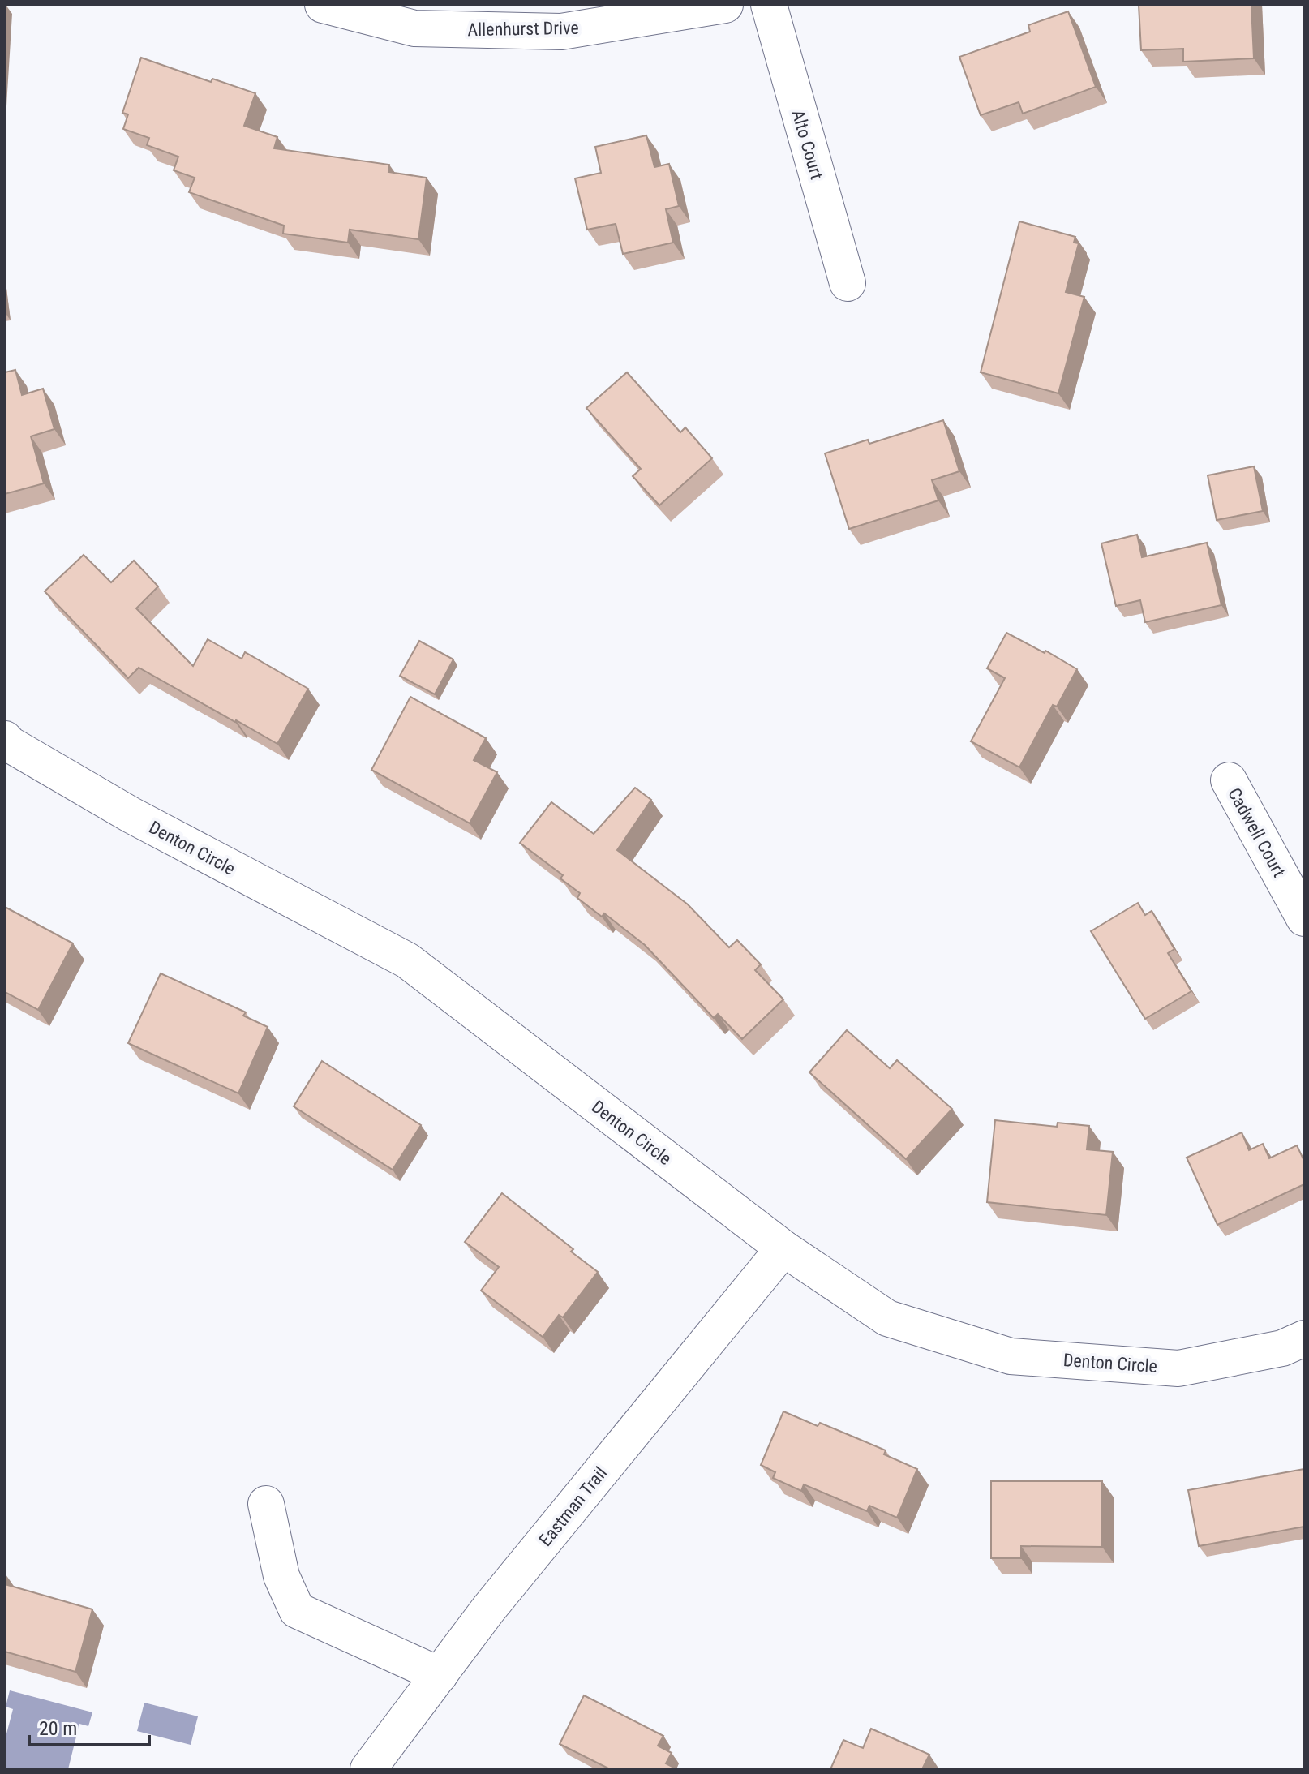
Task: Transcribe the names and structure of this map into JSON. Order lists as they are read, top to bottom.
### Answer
{
  "streets": {
    "street": [
      "Allenhurst Drive",
      "Alto Court",
      "Cadwell Court",
      "Denton Circle",
      "Eastman Trail"
    ]
  },
  "crossings": [
    ["Denton Circle", "Eastman Trail"]
  ],
  "scale_bar": "20 m"
}
